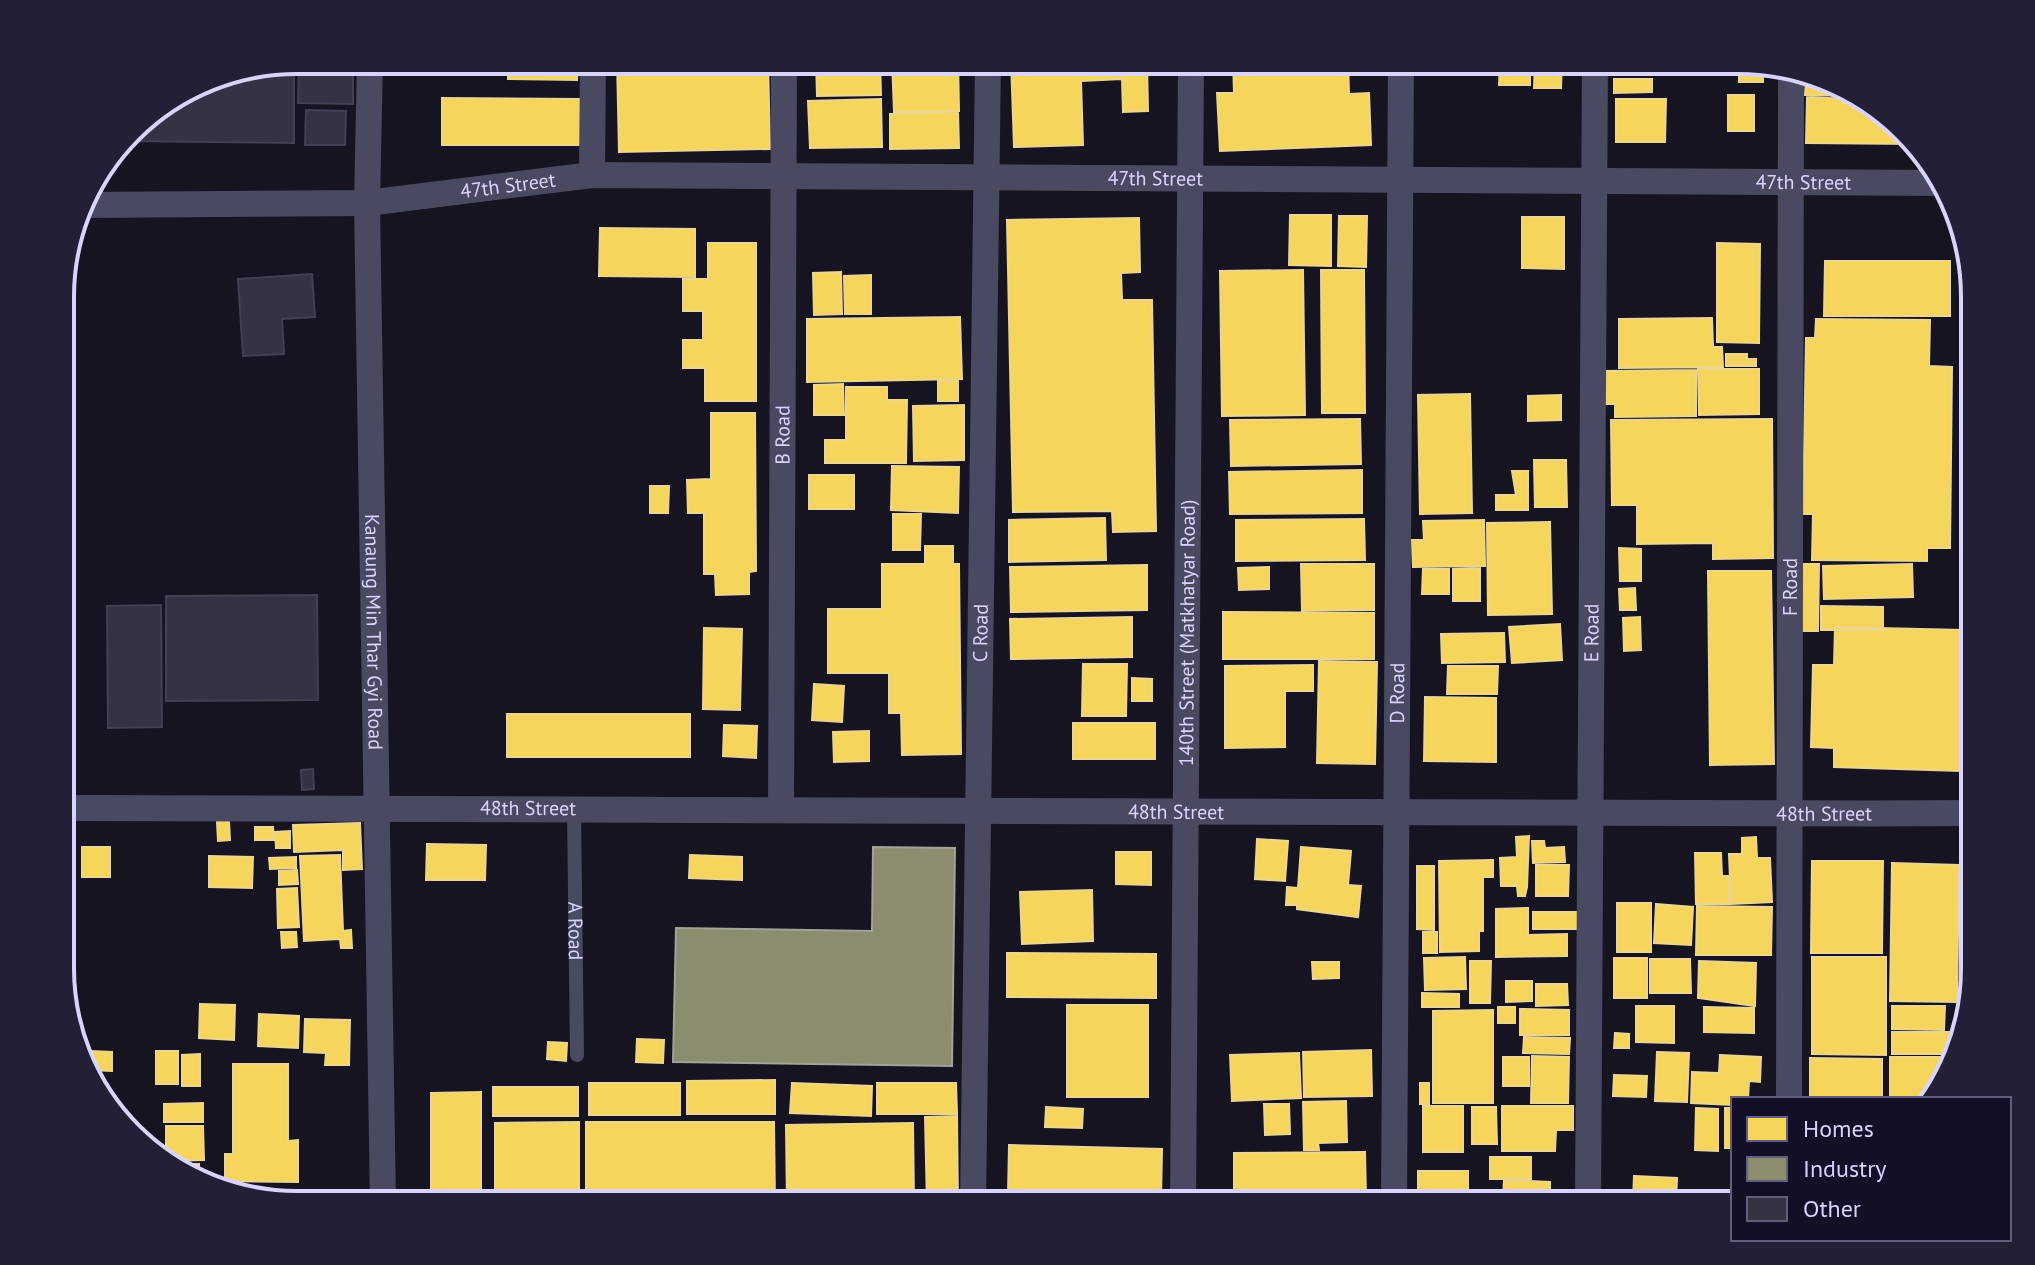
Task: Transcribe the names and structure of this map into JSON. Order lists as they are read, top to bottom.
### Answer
{
  "streets": {
    "street": [
      "47th Street",
      "B Road",
      "F Road",
      "Kanaung Min Thar Gyi Road",
      "C Road",
      "140th Street (Matkhatyar Road)",
      "E Road",
      "D Road",
      "48th Street"
    ],
    "lane": ["A Road"]
  },
  "crossings": [
    ["47th Street", "B Road"],
    ["47th Street", "F Road"],
    ["47th Street", "Kanaung Min Thar Gyi Road"],
    ["47th Street", "C Road"],
    ["47th Street", "140th Street (Matkhatyar Road)"],
    ["47th Street", "E Road"],
    ["47th Street", "D Road"],
    ["B Road", "48th Street"],
    ["F Road", "48th Street"],
    ["Kanaung Min Thar Gyi Road", "48th Street"],
    ["C Road", "48th Street"],
    ["140th Street (Matkhatyar Road)", "48th Street"],
    ["E Road", "48th Street"],
    ["D Road", "48th Street"],
    ["48th Street", "A Road"]
  ],
  "legend": ["Homes", "Industry", "Other"]
}
